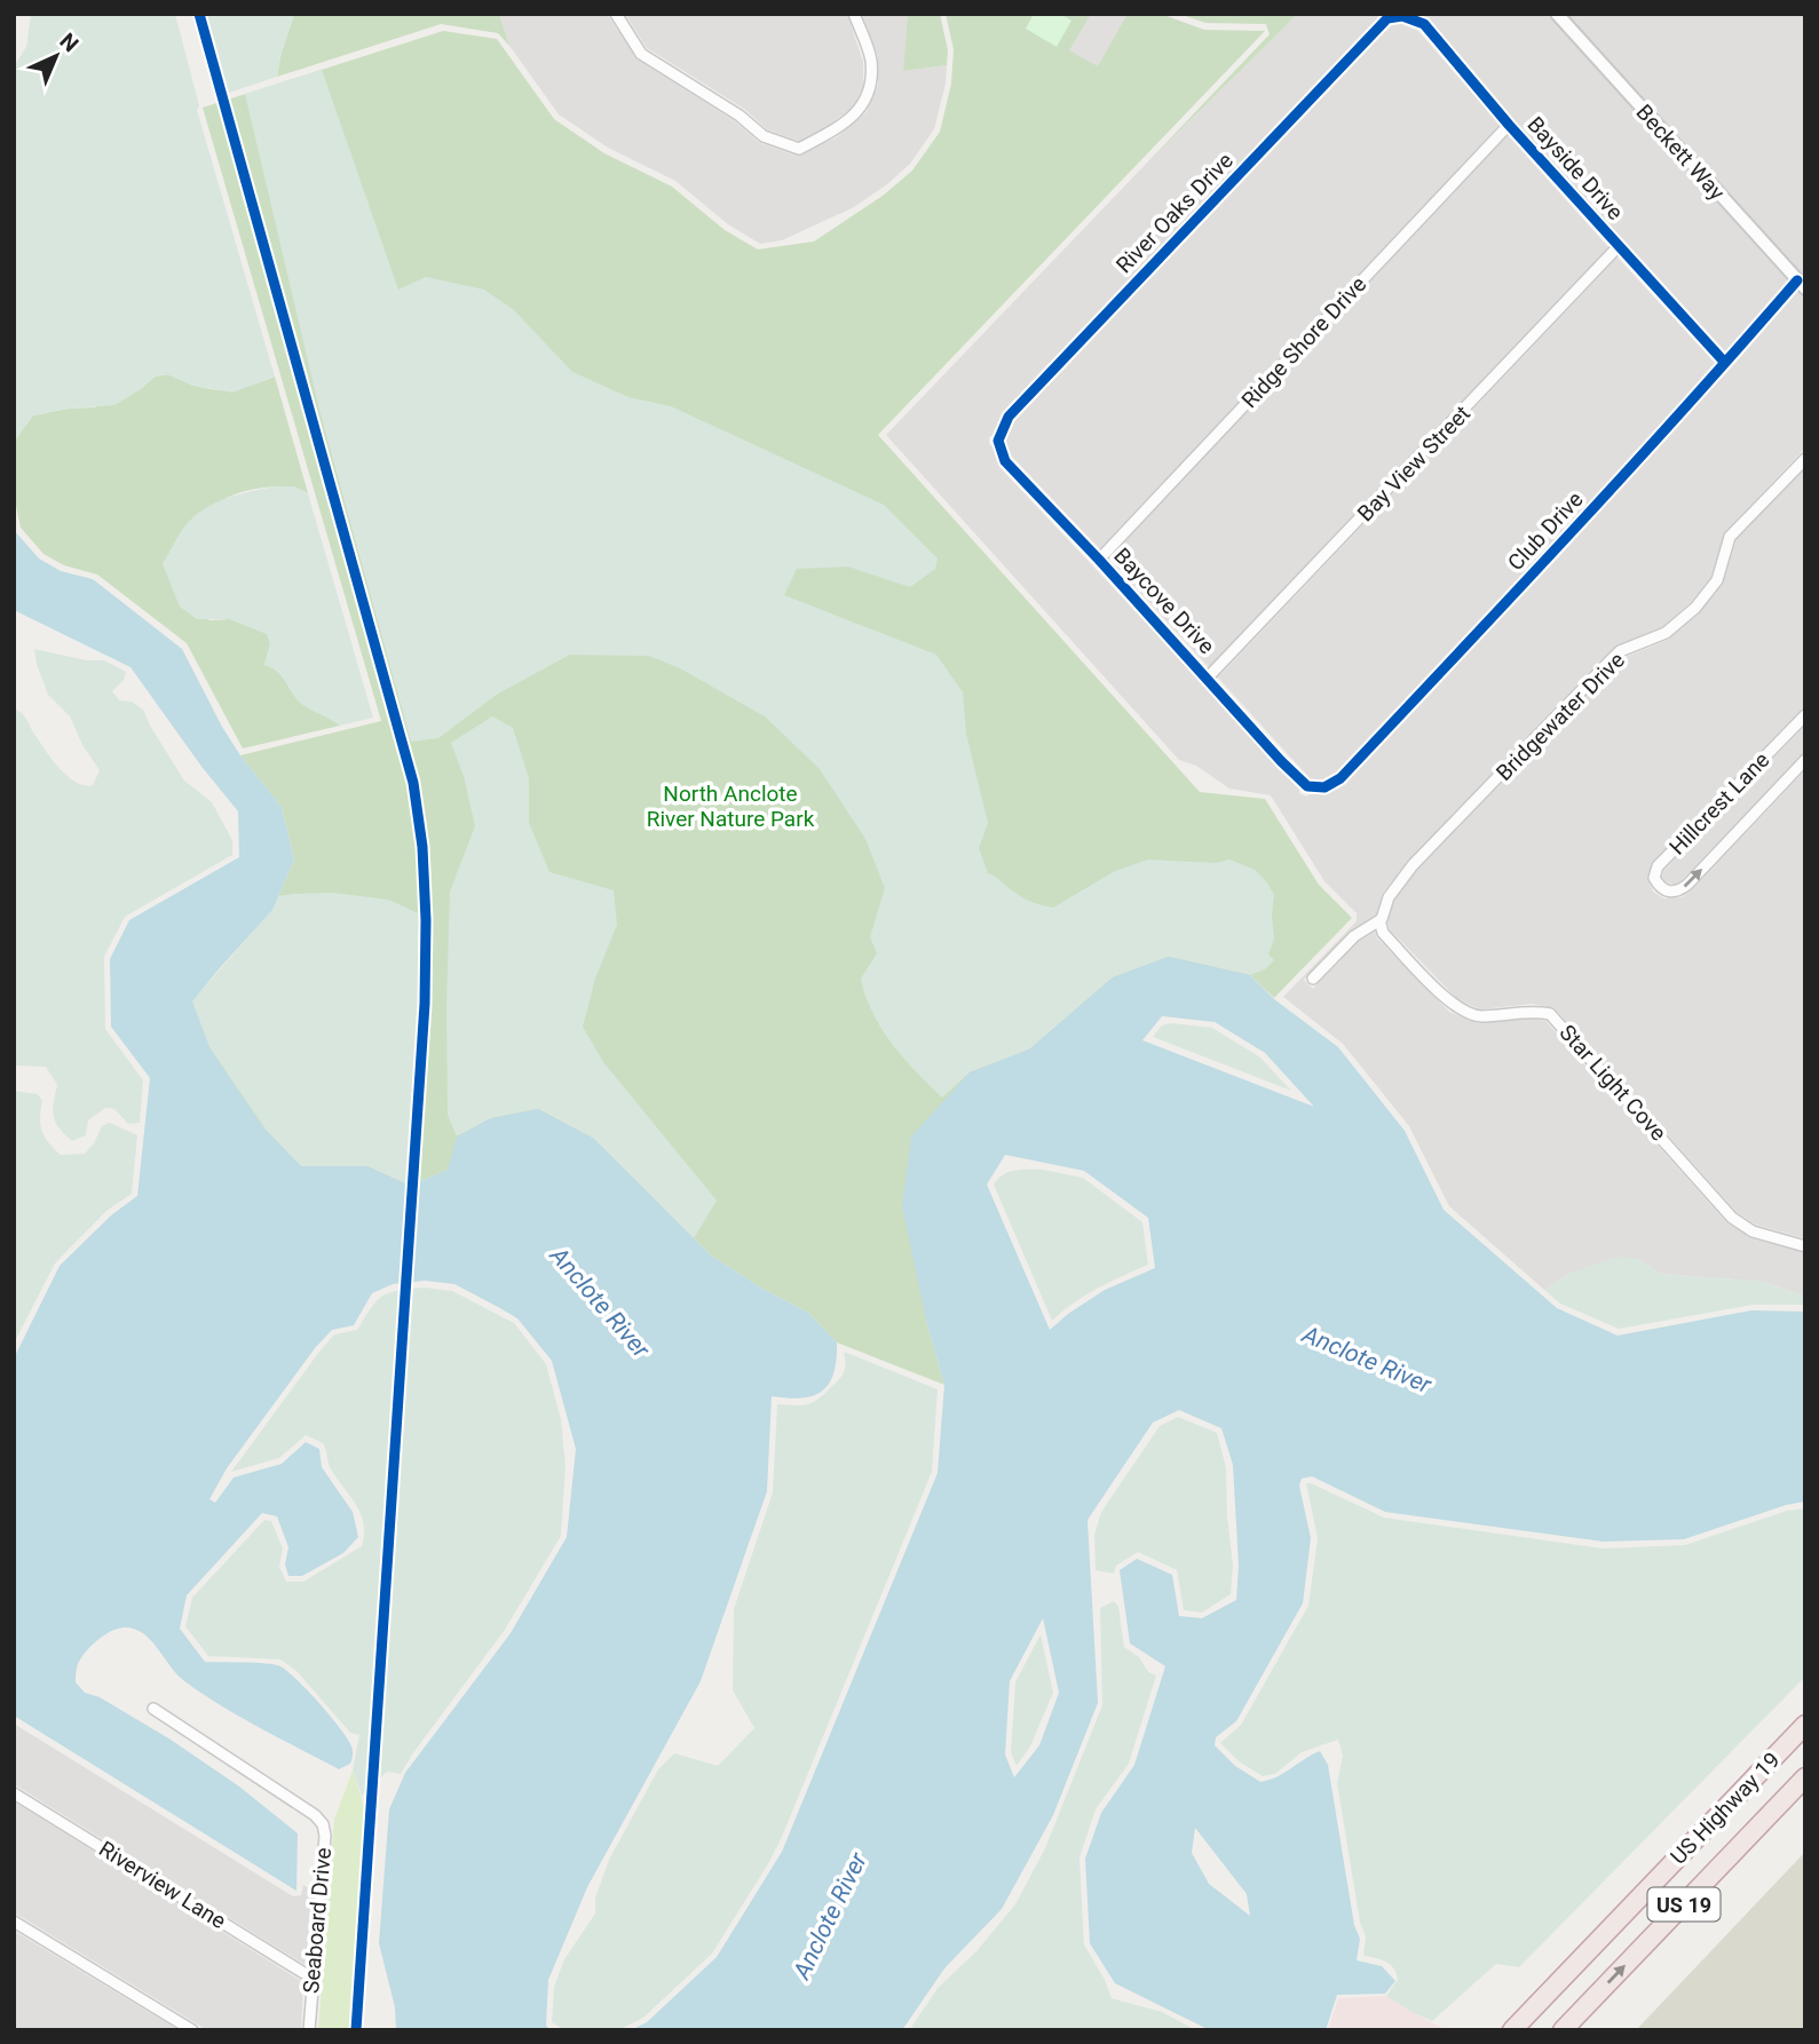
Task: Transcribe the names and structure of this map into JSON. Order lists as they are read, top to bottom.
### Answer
{
  "streets": {
    "highway": ["US Highway 19", "US 19"],
    "street": [
      "Beckett Way",
      "Bayside Drive",
      "River Oaks Drive",
      "Ridge Shore Drive",
      "Bay View Street",
      "Club Drive",
      "Baycove Drive",
      "Bridgewater Drive",
      "Hillcrest Lane",
      "Star Light Cove",
      "Riverview Lane",
      "Seaboard Drive"
    ]
  },
  "crossings": [
    ["Beckett Way", "Club Drive"],
    ["Bayside Drive", "River Oaks Drive"],
    ["Bayside Drive", "Ridge Shore Drive"],
    ["Bayside Drive", "Bay View Street"],
    ["Bayside Drive", "Club Drive"],
    ["River Oaks Drive", "Baycove Drive"],
    ["Ridge Shore Drive", "Baycove Drive"],
    ["Bay View Street", "Baycove Drive"],
    ["Club Drive", "Baycove Drive"],
    ["Bridgewater Drive", "Star Light Cove"],
    ["Riverview Lane", "Seaboard Drive"]
  ],
  "water": ["Anclote River"],
  "parks": ["North Anclote River Nature Park"],
  "north": "top right"
}
